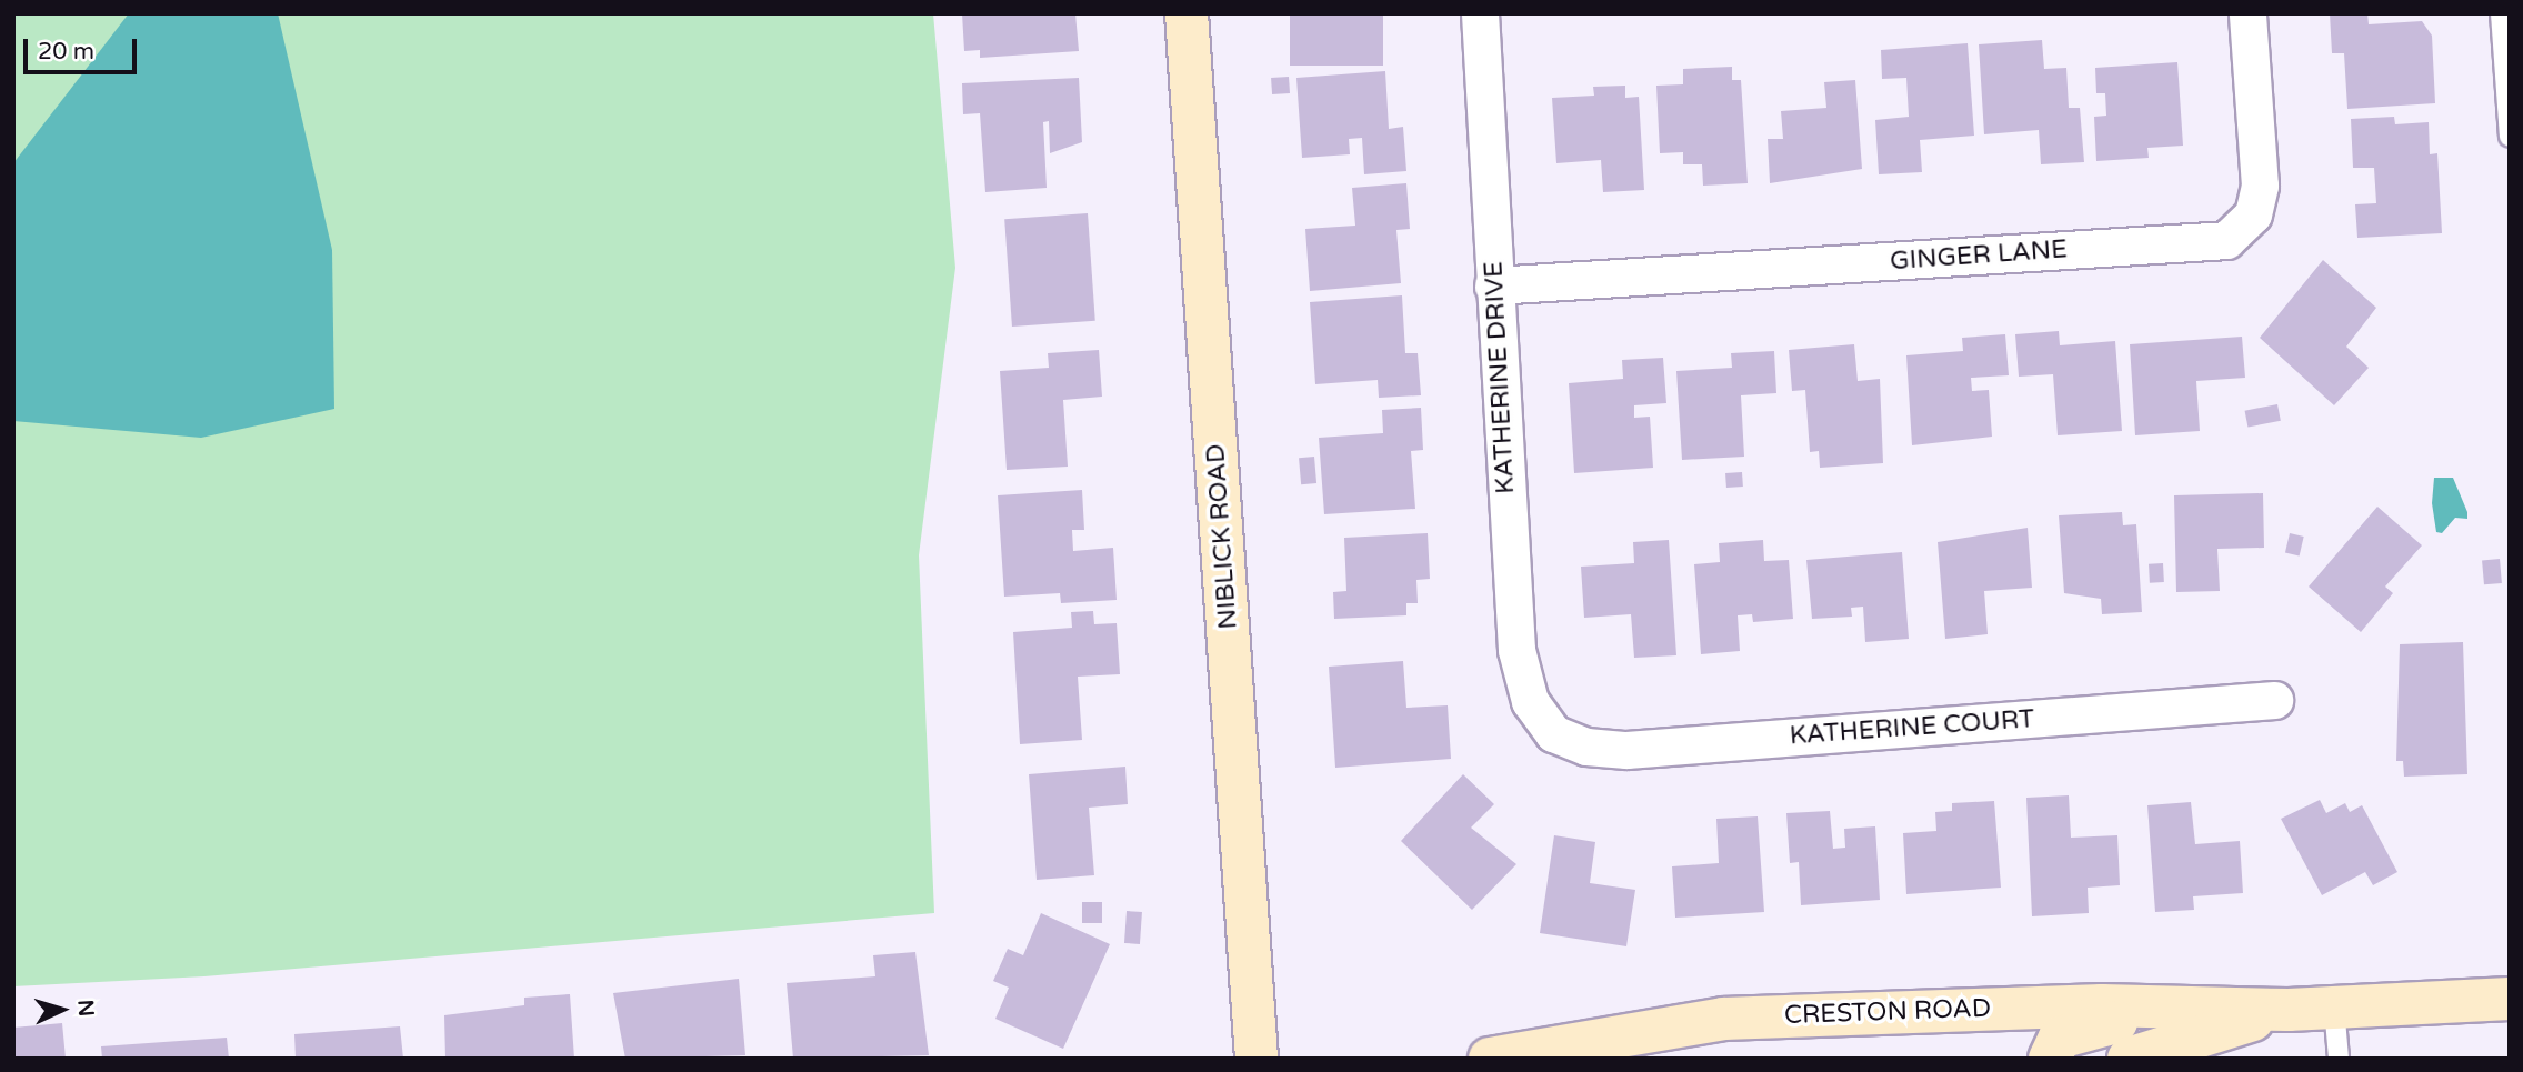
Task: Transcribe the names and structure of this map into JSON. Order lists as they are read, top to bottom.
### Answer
{
  "streets": {
    "main road": ["NIBLICK ROAD", "CRESTON ROAD"],
    "street": ["GINGER LANE", "KATHERINE DRIVE", "KATHERINE COURT"]
  },
  "crossings": [
    ["GINGER LANE", "KATHERINE DRIVE"],
    ["KATHERINE DRIVE", "KATHERINE COURT"]
  ],
  "scale_bar": "20 m",
  "north": "right"
}
